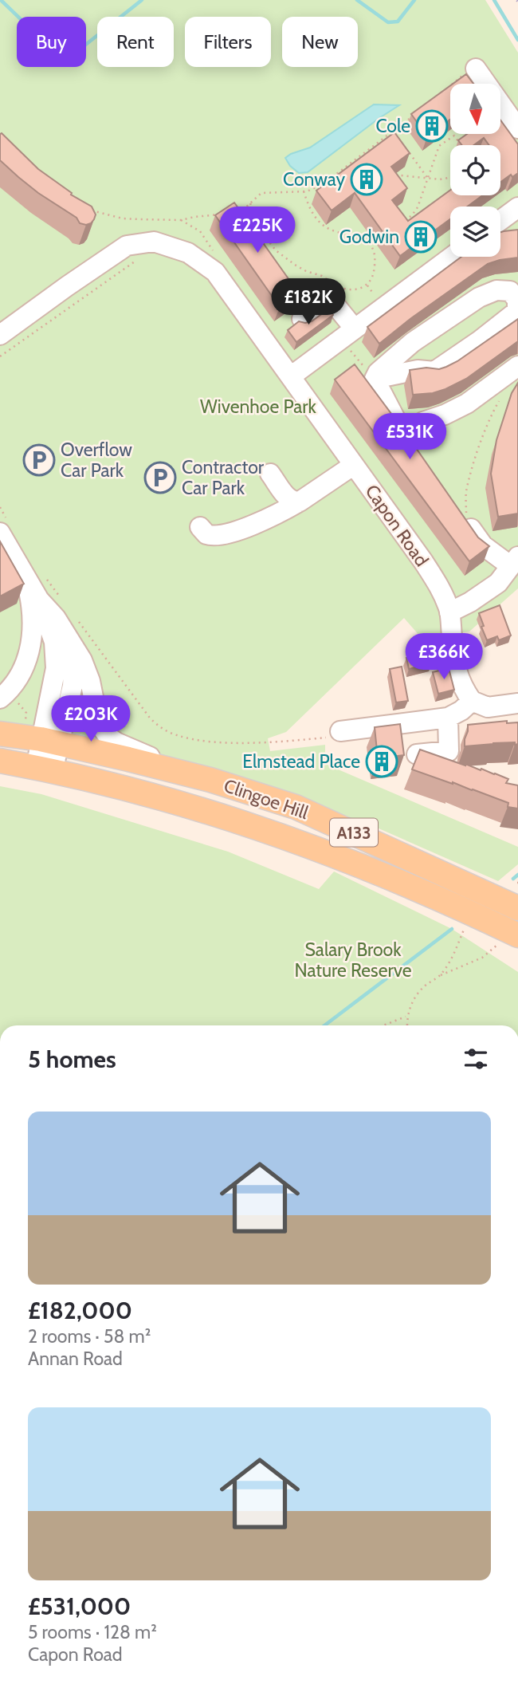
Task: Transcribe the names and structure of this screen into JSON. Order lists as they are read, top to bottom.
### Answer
{
  "streets": {
    "main road": ["Clingoe Hill", "A133"],
    "street": ["Capon Road"]
  },
  "parks": ["Wivenhoe Park", "Salary Brook Nature Reserve"],
  "places": {
    "building": [
      "Cole",
      "Conway",
      "Godwin",
      "Elmstead Place"
    ],
    "parking": ["Overflow Car Park", "Contractor Car Park"]
  },
  "north": "bottom",
  "page": {
    "chip": [
      "Buy",
      "Rent",
      "Filters",
      "New"
    ],
    "price": [
      "£225K",
      "£182K",
      "£531K",
      "£366K",
      "£203K"
    ],
    "heading": "5 homes",
    "list": [
      {
        "name": "£182,000",
        "note": "2 rooms · 58 m² · Annan Road"
      },
      {
        "name": "£531,000",
        "note": "5 rooms · 128 m² · Capon Road"
      }
    ]
  }
}
